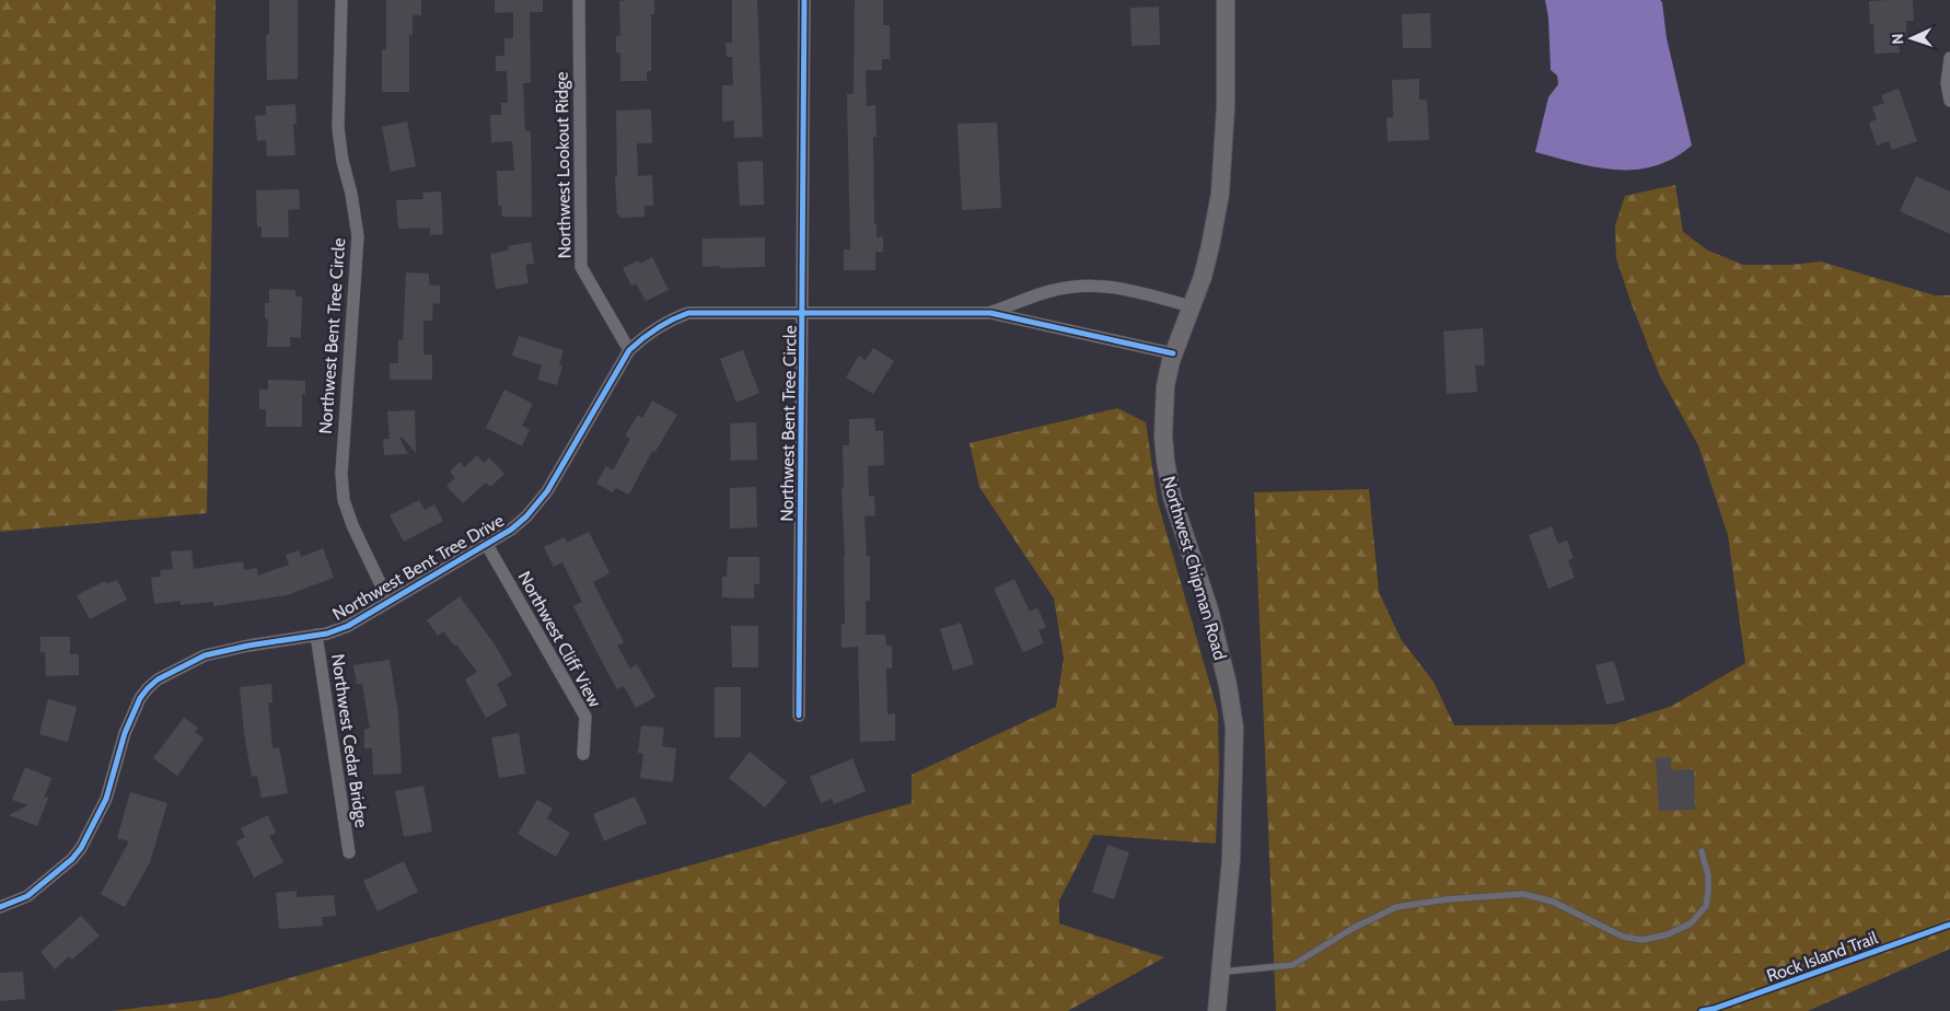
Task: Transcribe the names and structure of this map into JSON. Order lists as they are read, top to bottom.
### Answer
{
  "streets": {
    "main road": ["Northwest Chipman Road"],
    "street": [
      "Northwest Lookout Ridge",
      "Northwest Bent Tree Circle",
      "Northwest Bent Tree Drive",
      "Northwest Cliff View",
      "Northwest Cedar Bridge"
    ],
    "cycle path": ["Rock Island Trail"]
  },
  "crossings": [
    ["Northwest Lookout Ridge", "Northwest Bent Tree Drive"],
    ["Northwest Bent Tree Circle", "Northwest Bent Tree Drive"],
    ["Northwest Bent Tree Drive", "Northwest Chipman Road"],
    ["Northwest Bent Tree Drive", "Northwest Cliff View"],
    ["Northwest Bent Tree Drive", "Northwest Cedar Bridge"]
  ],
  "north": "left"
}
